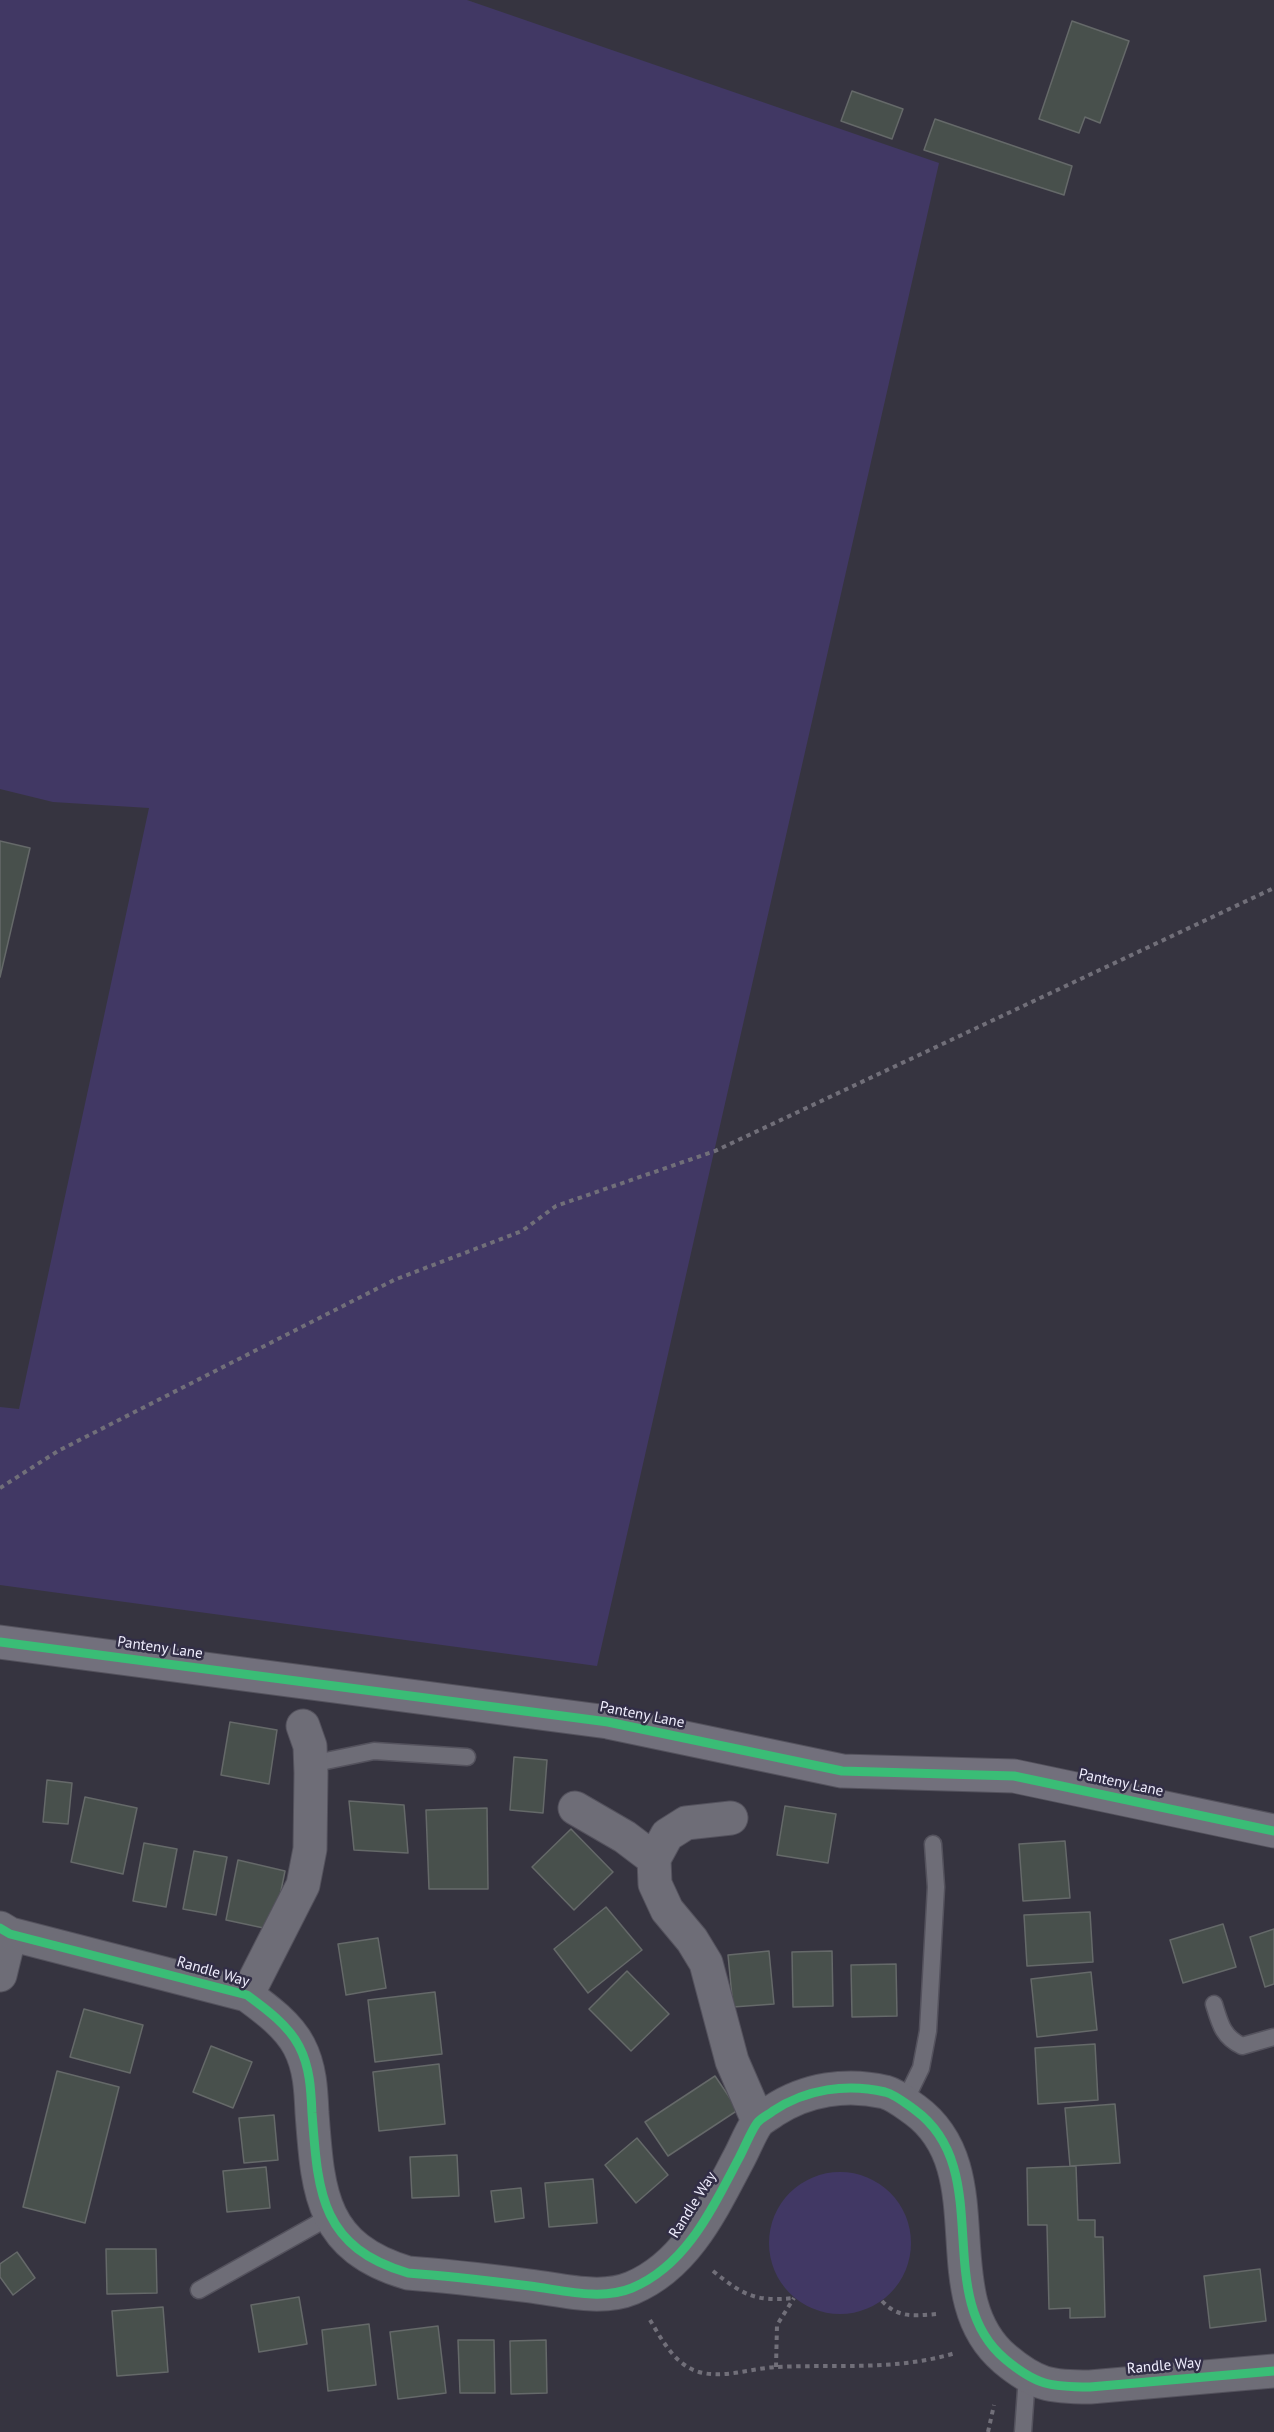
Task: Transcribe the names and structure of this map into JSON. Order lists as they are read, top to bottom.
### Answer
{
  "streets": {
    "street": ["Panteny Lane", "Randle Way"]
  }
}
